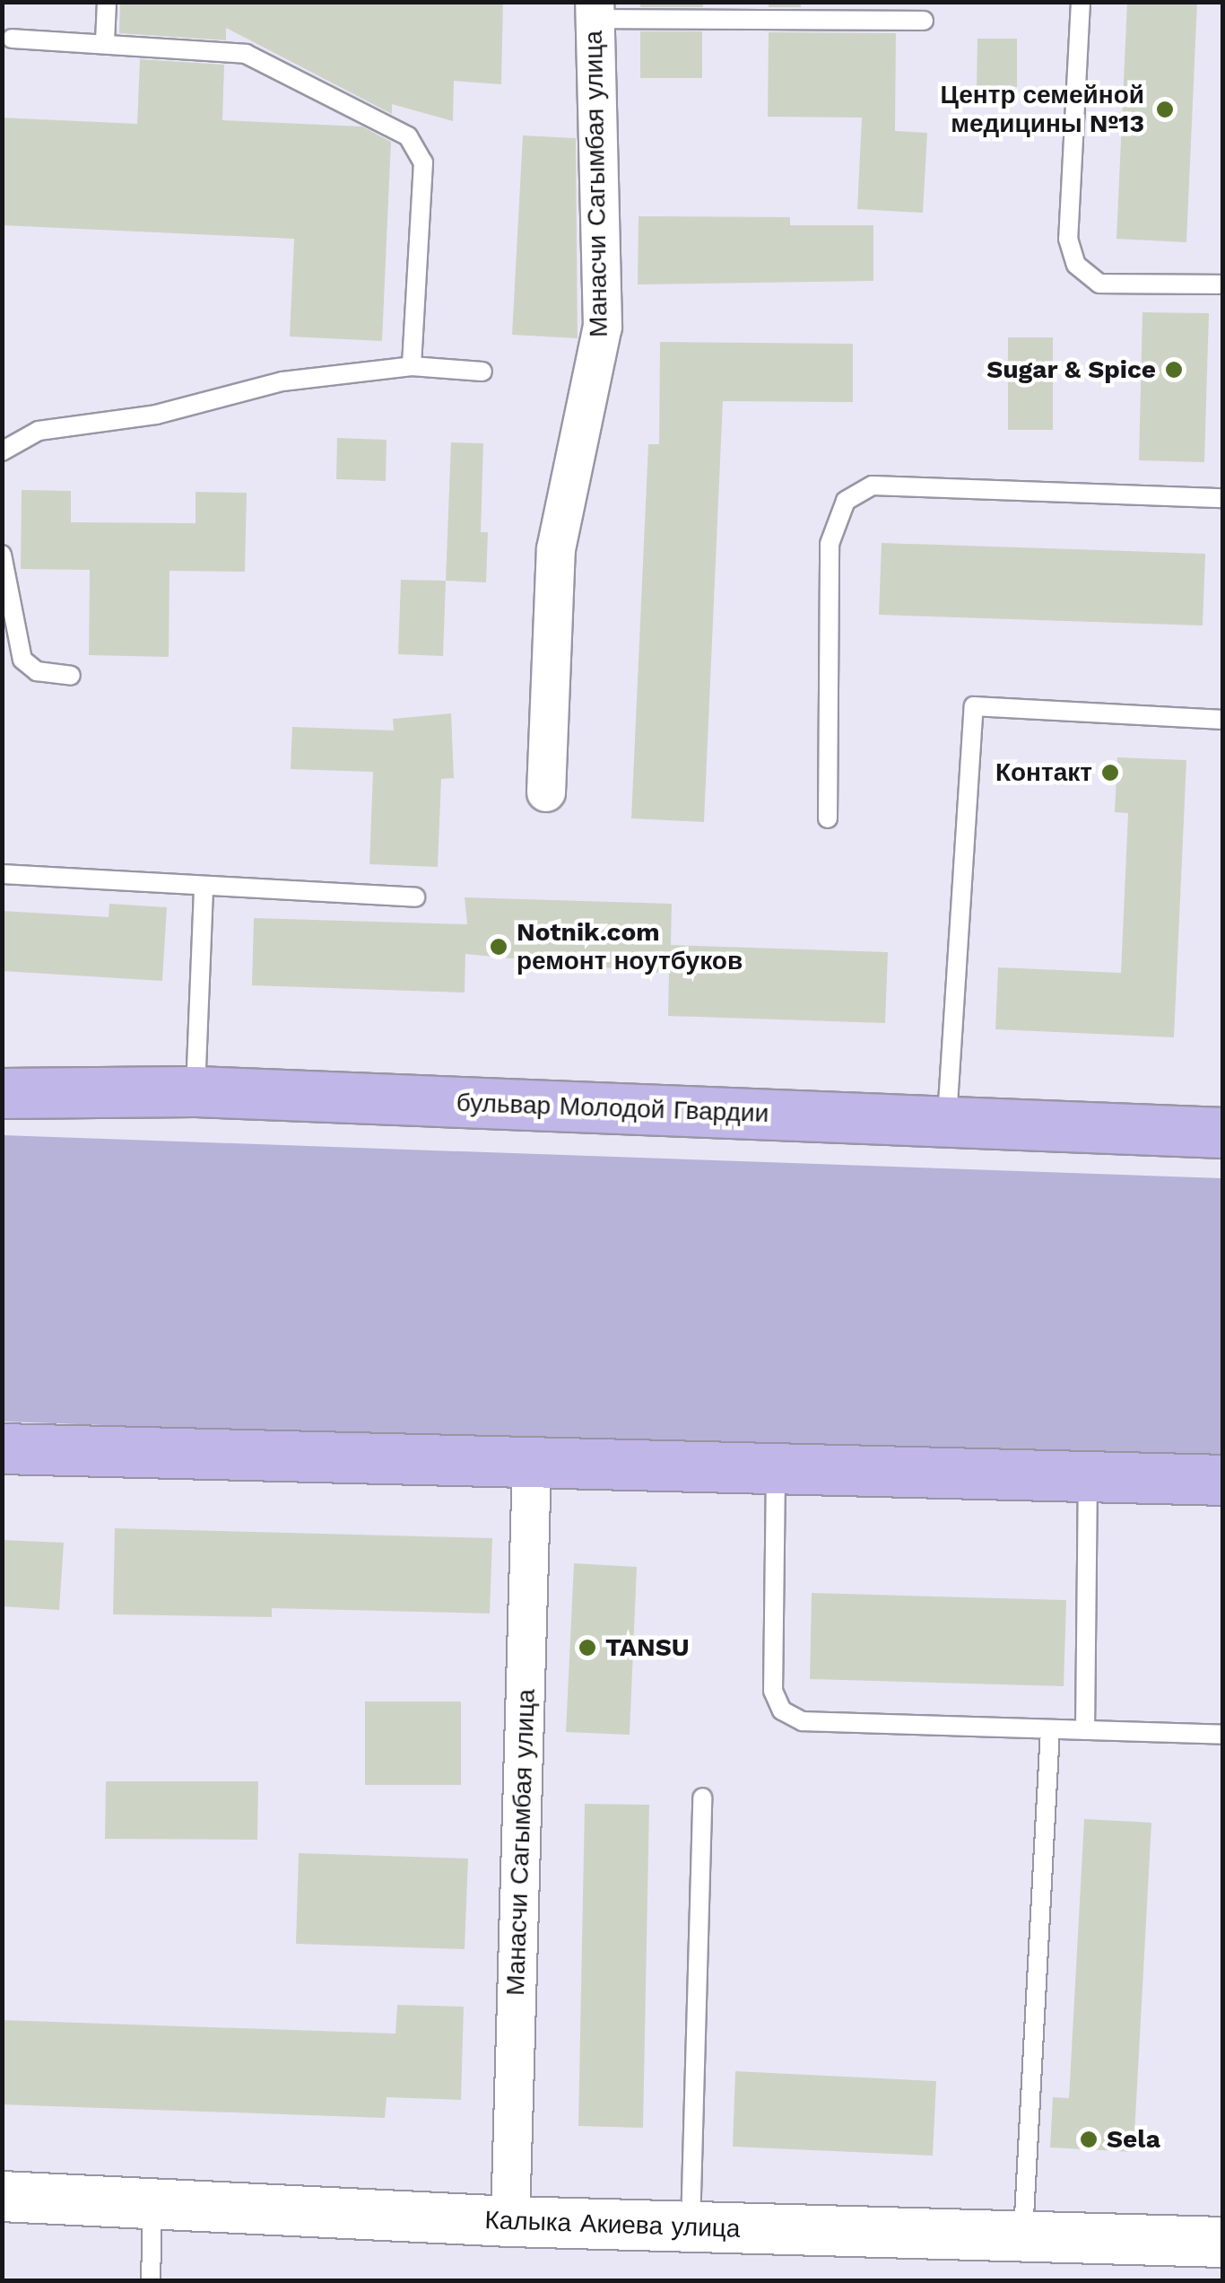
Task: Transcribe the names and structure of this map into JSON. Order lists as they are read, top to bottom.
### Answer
{
  "streets": {
    "main road": ["бульвар Молодой Гвардии"],
    "street": ["Манасчи Сагымбая улица", "Калыка Акиева улица"]
  },
  "crossings": [
    ["Манасчи Сагымбая улица", "Калыка Акиева улица"]
  ],
  "places": [
    "Центр семейной медицины №13",
    "Sugar & Spice",
    "Контакт",
    "Notnik.com ремонт ноутбуков",
    "TANSU",
    "Sela"
  ]
}
